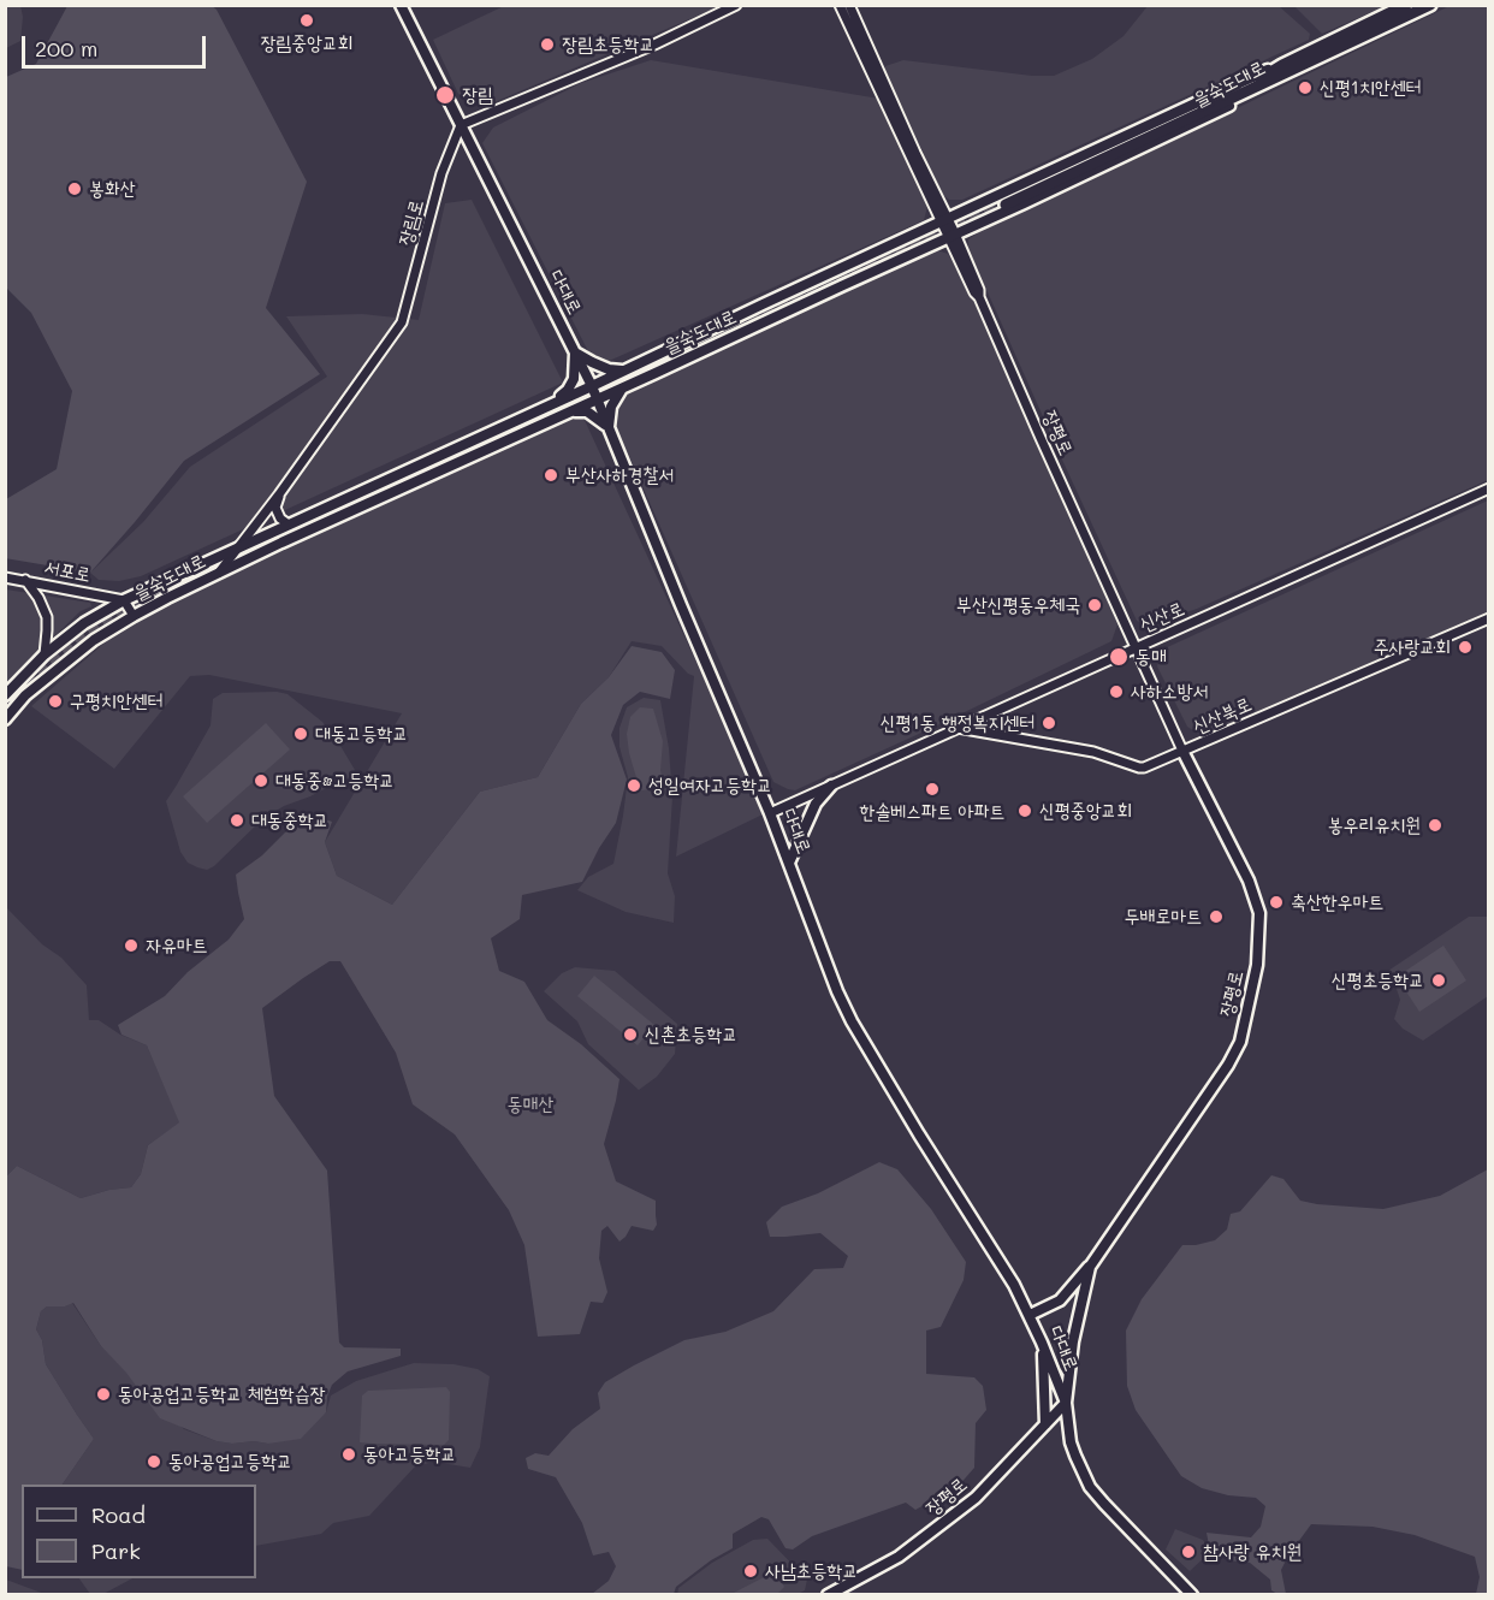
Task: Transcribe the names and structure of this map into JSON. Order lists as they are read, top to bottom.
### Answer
{
  "streets": {
    "highway": ["을숙도대로"],
    "main road": ["다대로", "장평로"],
    "street": [
      "장림로",
      "서포로",
      "신산로",
      "신산북로"
    ]
  },
  "crossings": [
    ["을숙도대로", "장림로"],
    ["을숙도대로", "다대로"],
    ["을숙도대로", "장평로"],
    ["을숙도대로", "서포로"],
    ["장림로", "다대로"],
    ["다대로", "장평로"],
    ["다대로", "신산로"],
    ["장평로", "신산로"],
    ["장평로", "신산북로"],
    ["신산로", "신산북로"]
  ],
  "parks": ["동매산"],
  "places": [
    "장림중앙교회",
    "장림초등학교",
    "신평1치안센터",
    "장림",
    "봉화산",
    "부산사하경찰서",
    "부산신평동우체국",
    "주사랑교회",
    "동매",
    "사하소방서",
    "구평치안센터",
    "신평1동 행정복지센터",
    "대동고등학교",
    "대동중•고등학교",
    "성일여자고등학교",
    "한솔베스파트 아파트",
    "신평중앙교회",
    "대동중학교",
    "봉우리유치원",
    "축산한우마트",
    "두배로마트",
    "자유마트",
    "신평초등학교",
    "신촌초등학교",
    "동아공업고등학교 체험학습장",
    "동아고등학교",
    "동아공업고등학교",
    "참사랑 유치원",
    "사남초등학교"
  ],
  "legend": ["Road", "Park"],
  "scale_bar": "200 m"
}
